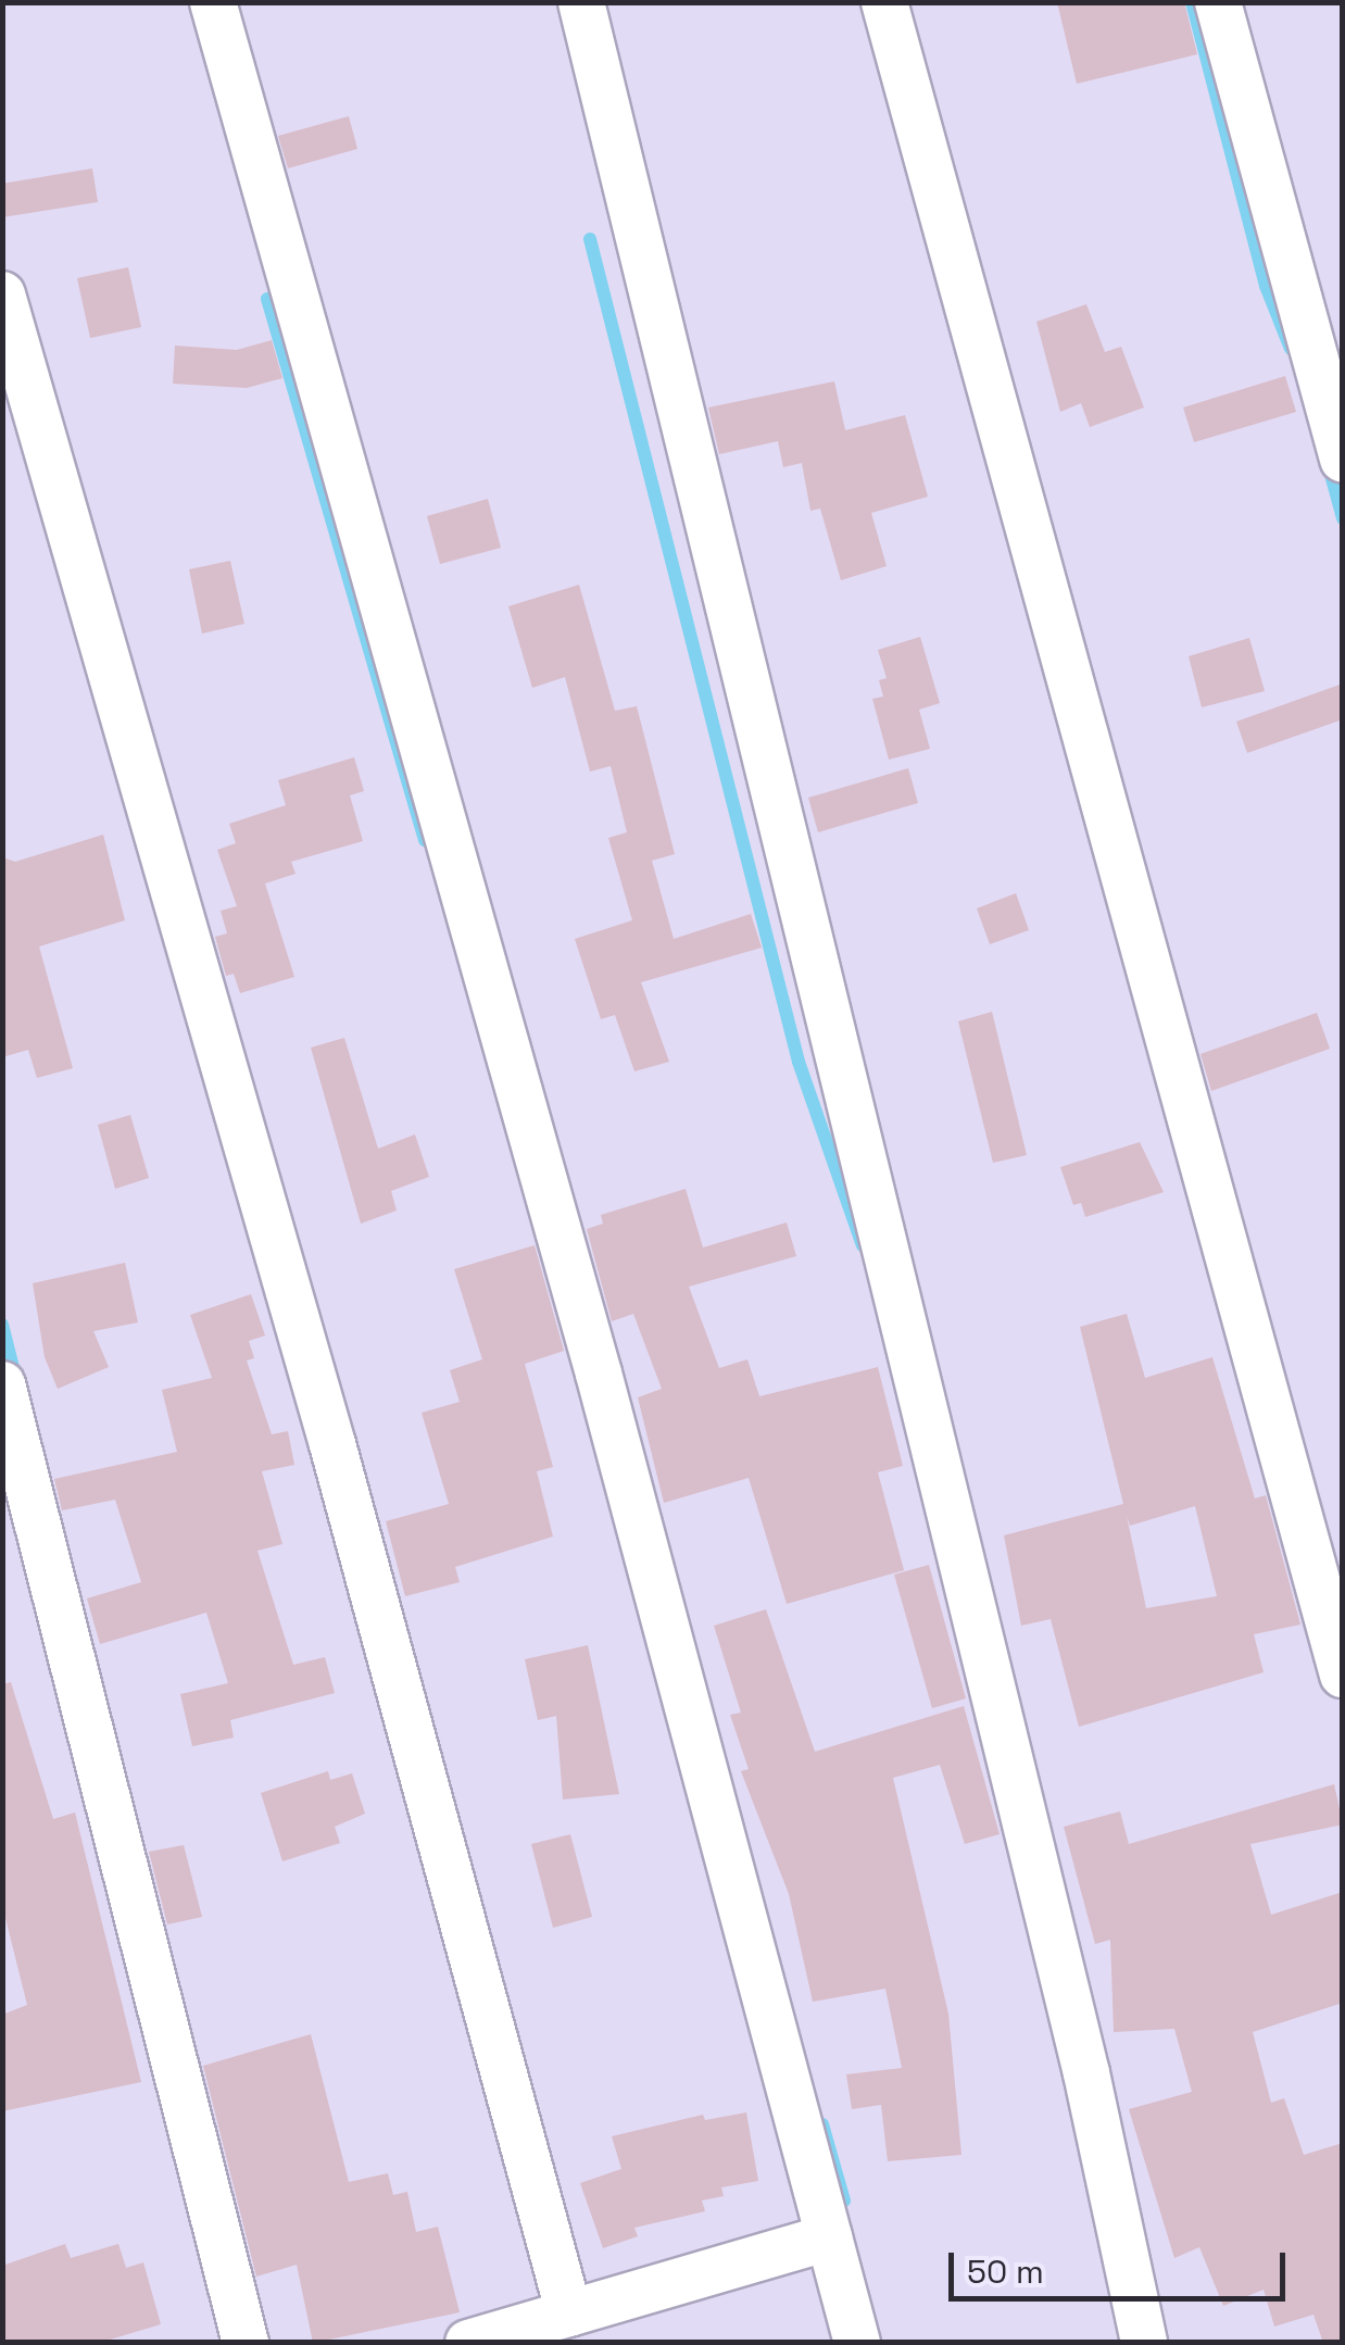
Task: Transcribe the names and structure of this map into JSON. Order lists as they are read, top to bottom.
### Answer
{
  "scale_bar": "50 m"
}
